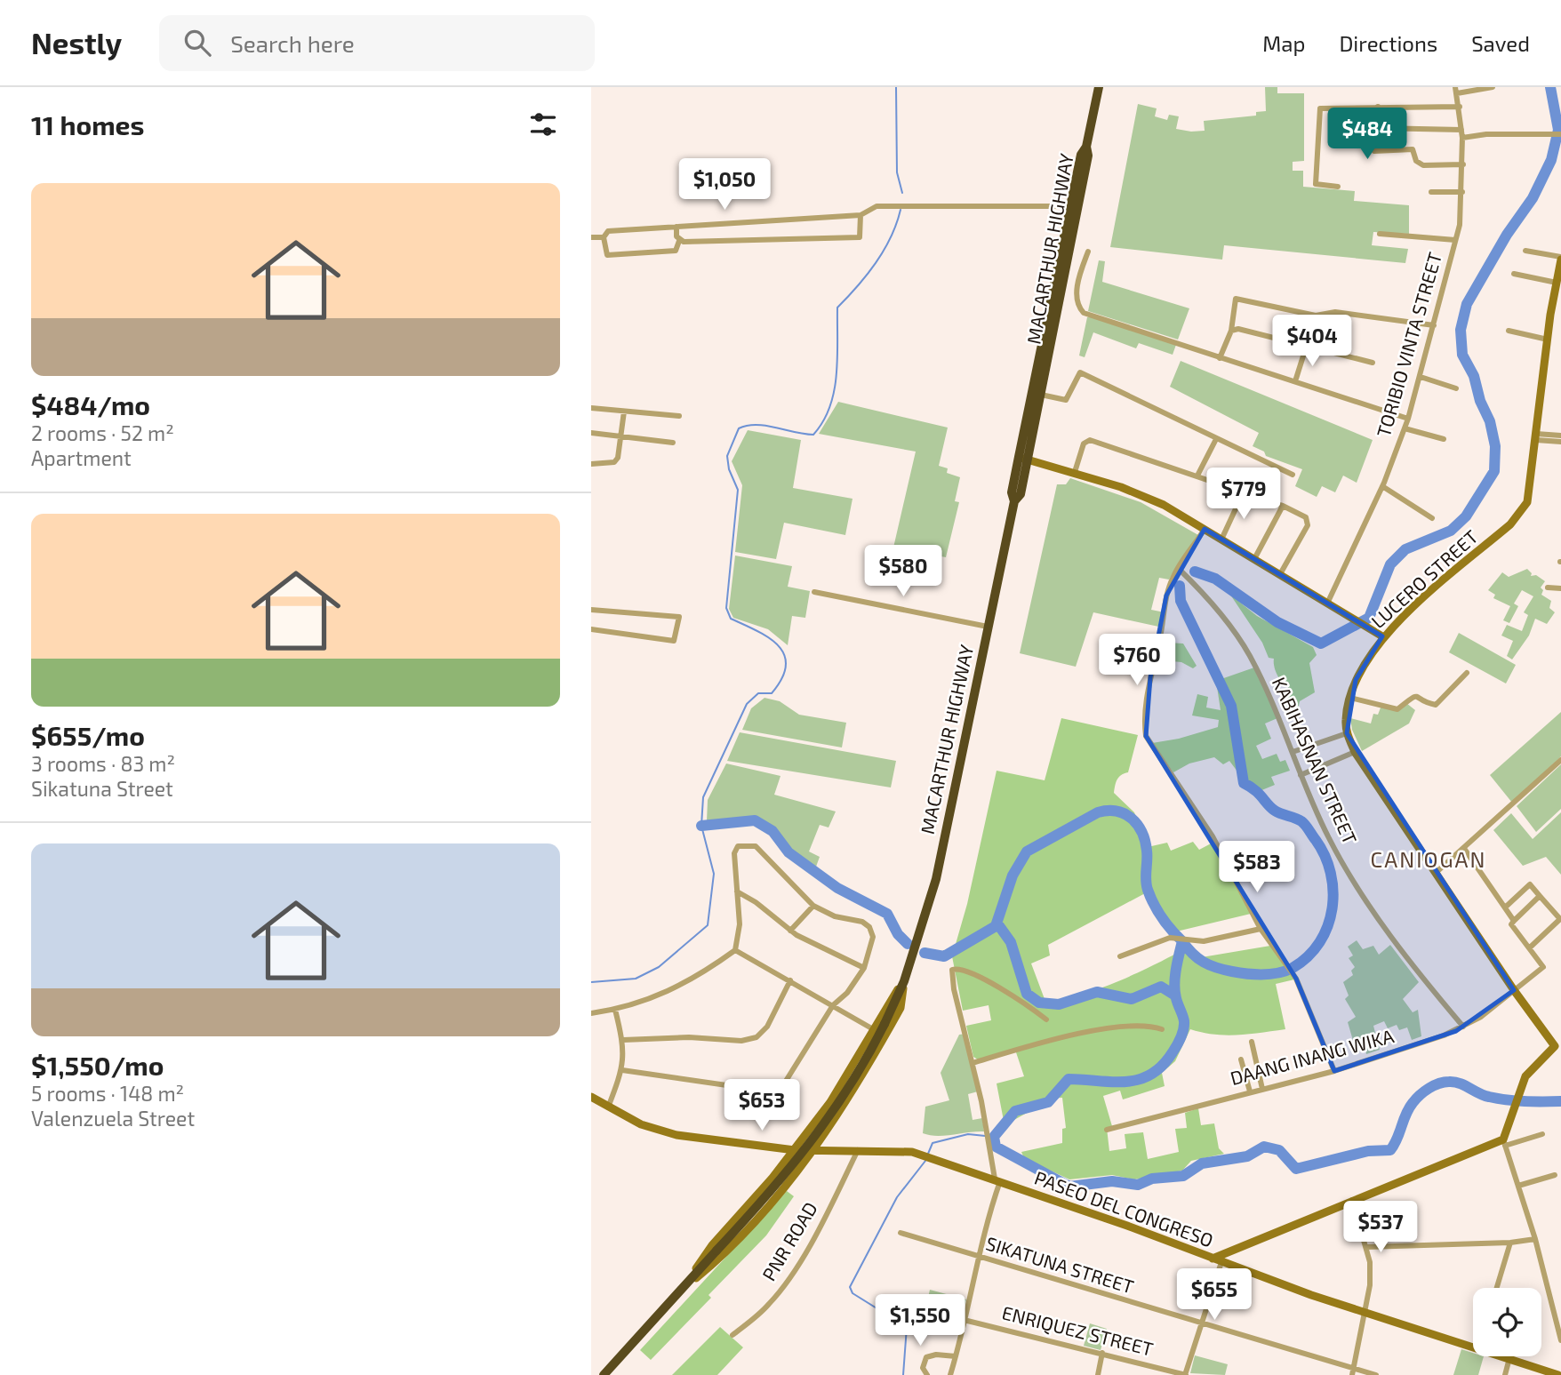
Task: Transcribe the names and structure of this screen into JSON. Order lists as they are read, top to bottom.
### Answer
{
  "streets": {
    "highway": ["MACARTHUR HIGHWAY"],
    "main road": ["LUCERO STREET", "PASEO DEL CONGRESO"],
    "street": [
      "TORIBIO VINTA STREET",
      "KABIHASNAN STREET",
      "DAANG INANG WIKA",
      "PNR ROAD",
      "SIKATUNA STREET",
      "ENRIQUEZ STREET"
    ]
  },
  "crossings": [
    ["MACARTHUR HIGHWAY", "PASEO DEL CONGRESO"],
    ["LUCERO STREET", "DAANG INANG WIKA"],
    ["KABIHASNAN STREET", "DAANG INANG WIKA"],
    ["PASEO DEL CONGRESO", "PNR ROAD"]
  ],
  "districts": ["CANIOGAN"],
  "page": {
    "header": "Nestly",
    "search": "Search here",
    "nav": ["Map", "Directions", "Saved"],
    "heading": "11 homes",
    "price": [
      "$484",
      "$1,050",
      "$404",
      "$779",
      "$580",
      "$760",
      "$583",
      "$653",
      "$537",
      "$655",
      "$1,550"
    ],
    "list": [
      {
        "name": "$484/mo",
        "note": "2 rooms · 52 m² · Apartment"
      },
      {
        "name": "$655/mo",
        "note": "3 rooms · 83 m² · Sikatuna Street"
      },
      {
        "name": "$1,550/mo",
        "note": "5 rooms · 148 m² · Valenzuela Street"
      }
    ]
  }
}
